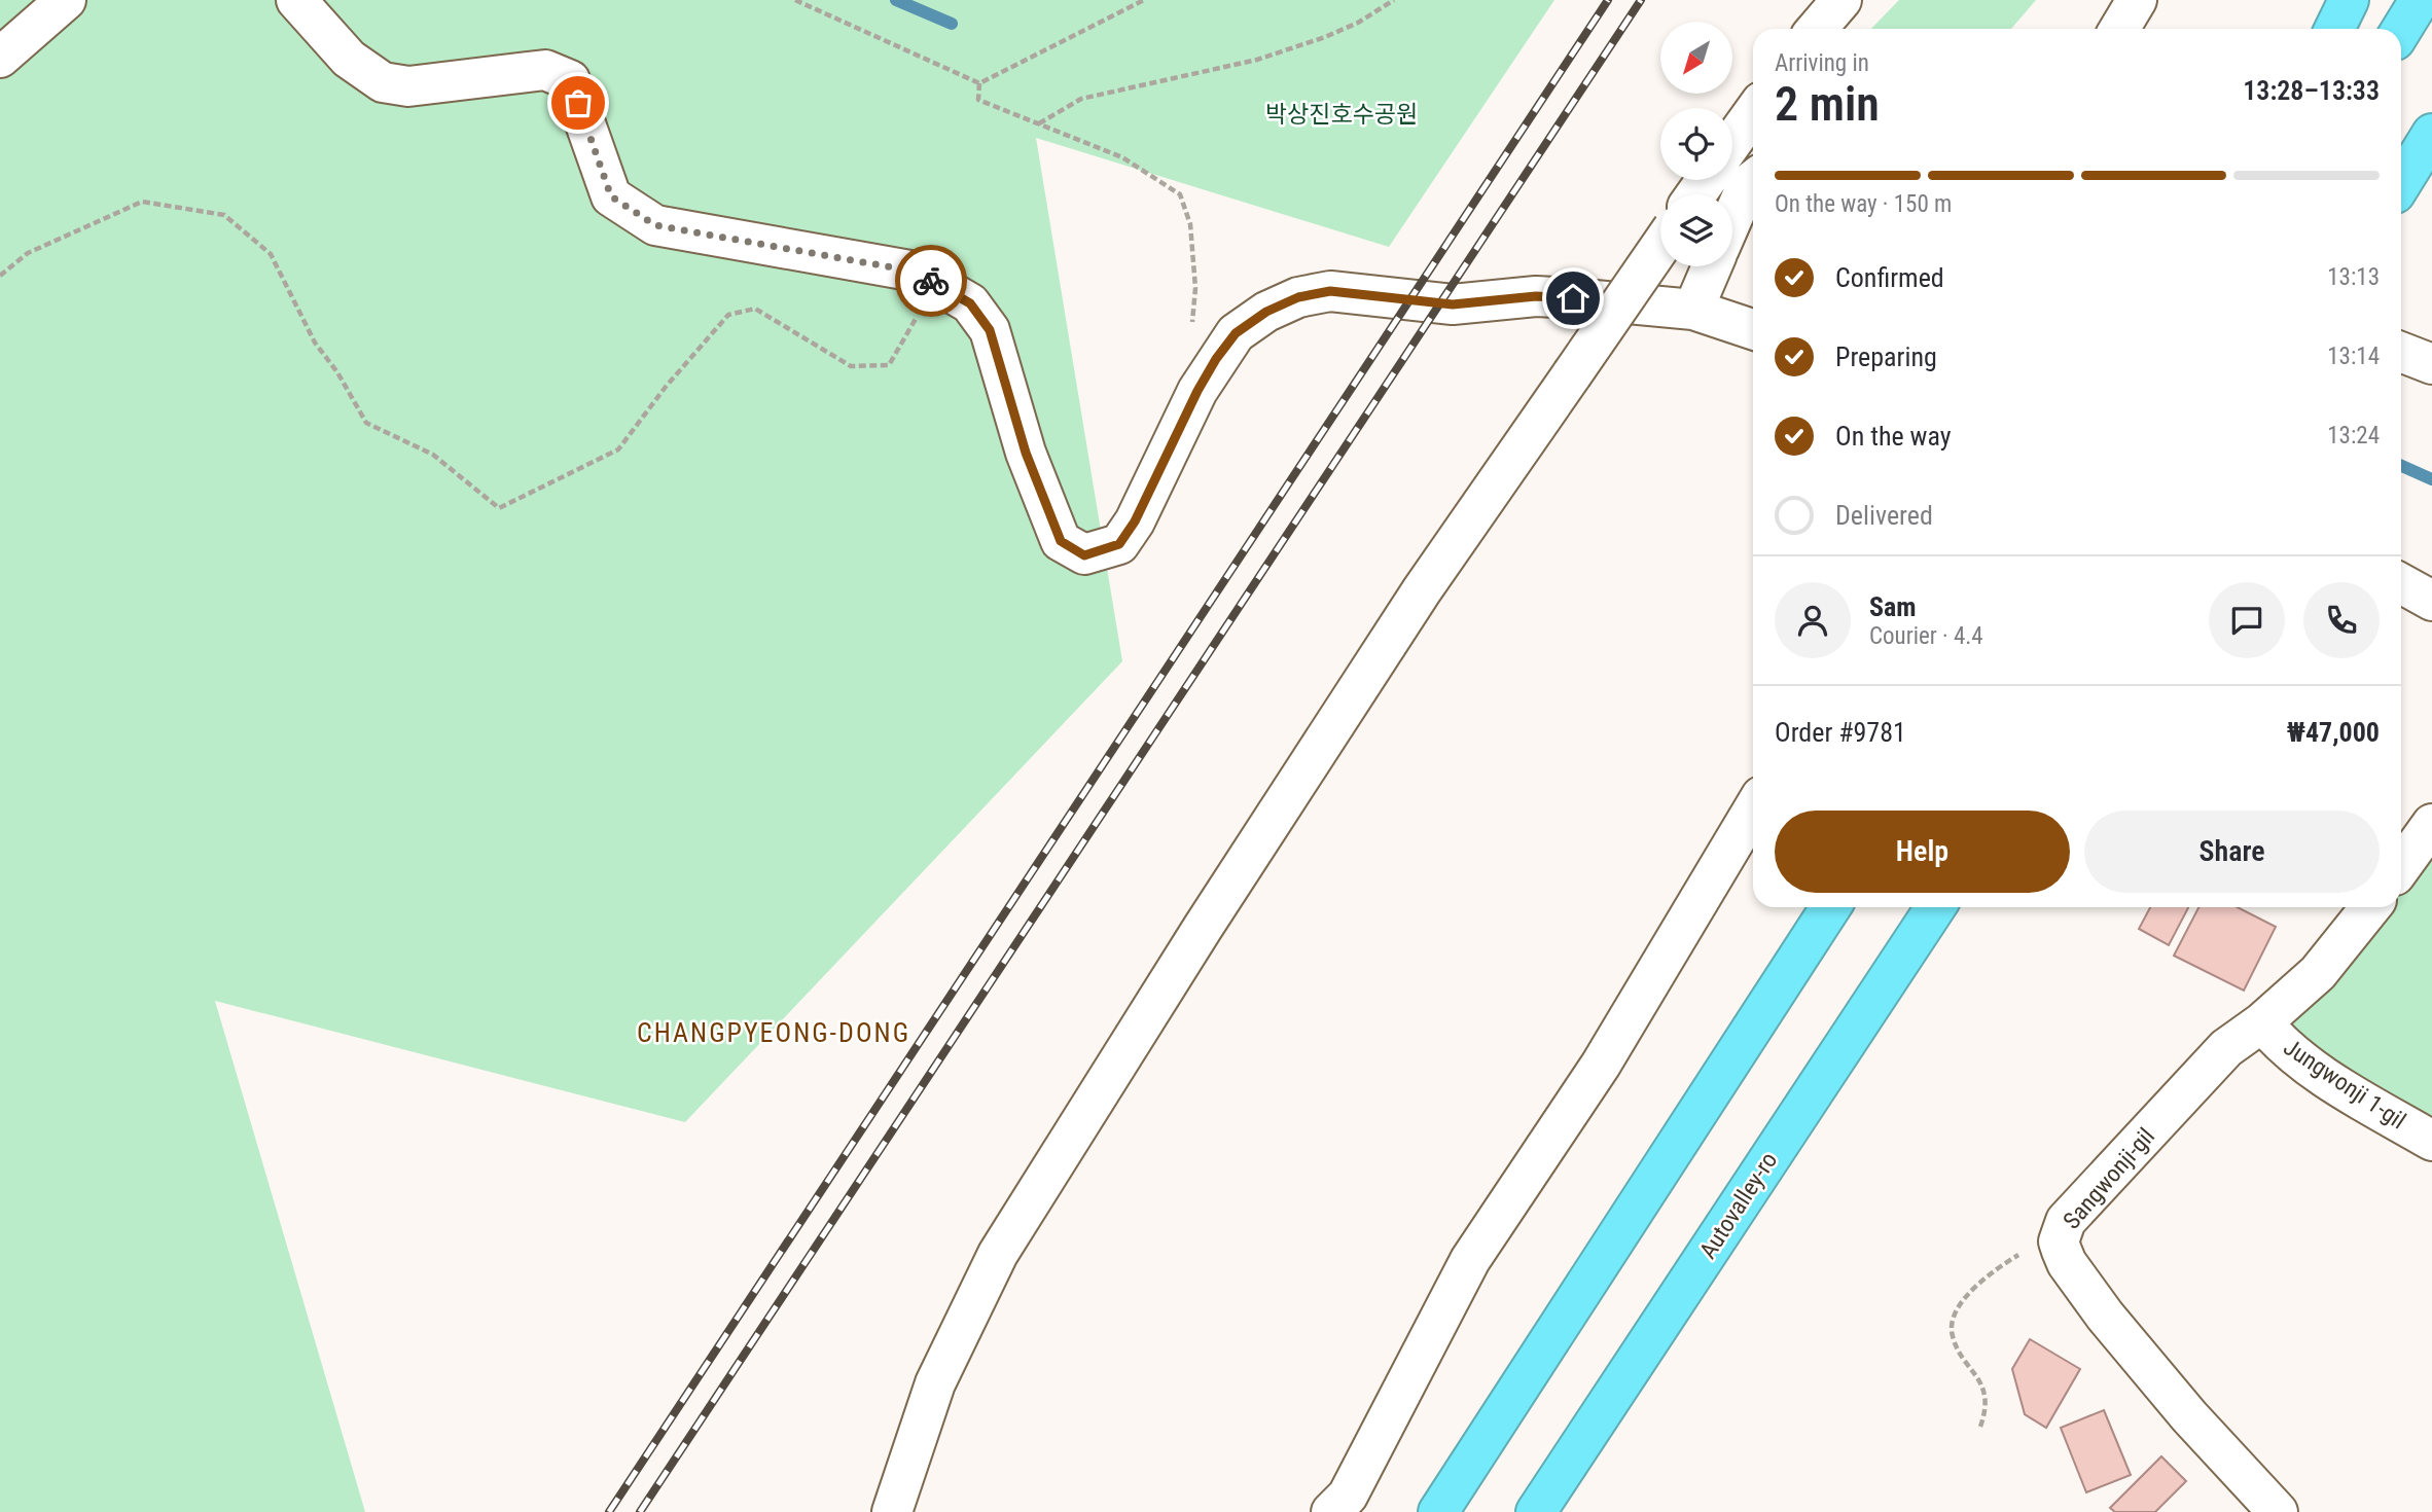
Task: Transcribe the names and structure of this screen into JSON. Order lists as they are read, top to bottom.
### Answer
{
  "streets": {
    "highway": ["Autovalley-ro"],
    "street": ["Jungwonji 1-gil", "Sangwonji-gil"]
  },
  "crossings": [
    ["Jungwonji 1-gil", "Sangwonji-gil"]
  ],
  "districts": ["CHANGPYEONG-DONG"],
  "parks": ["박상진호수공원"],
  "north": "bottom left",
  "page": {
    "heading": ["2 min", "Arriving in", "13:28–13:33"],
    "panel": [
      "Sam",
      "Courier · 4.4",
      "Order #9781",
      "₩47,000"
    ],
    "bar": "On the way · 150 m",
    "list": [
      ["Confirmed", "13:13"],
      ["Preparing", "13:14"],
      ["On the way", "13:24"],
      "Delivered"
    ],
    "buttons": ["Help", "Share"]
  }
}
